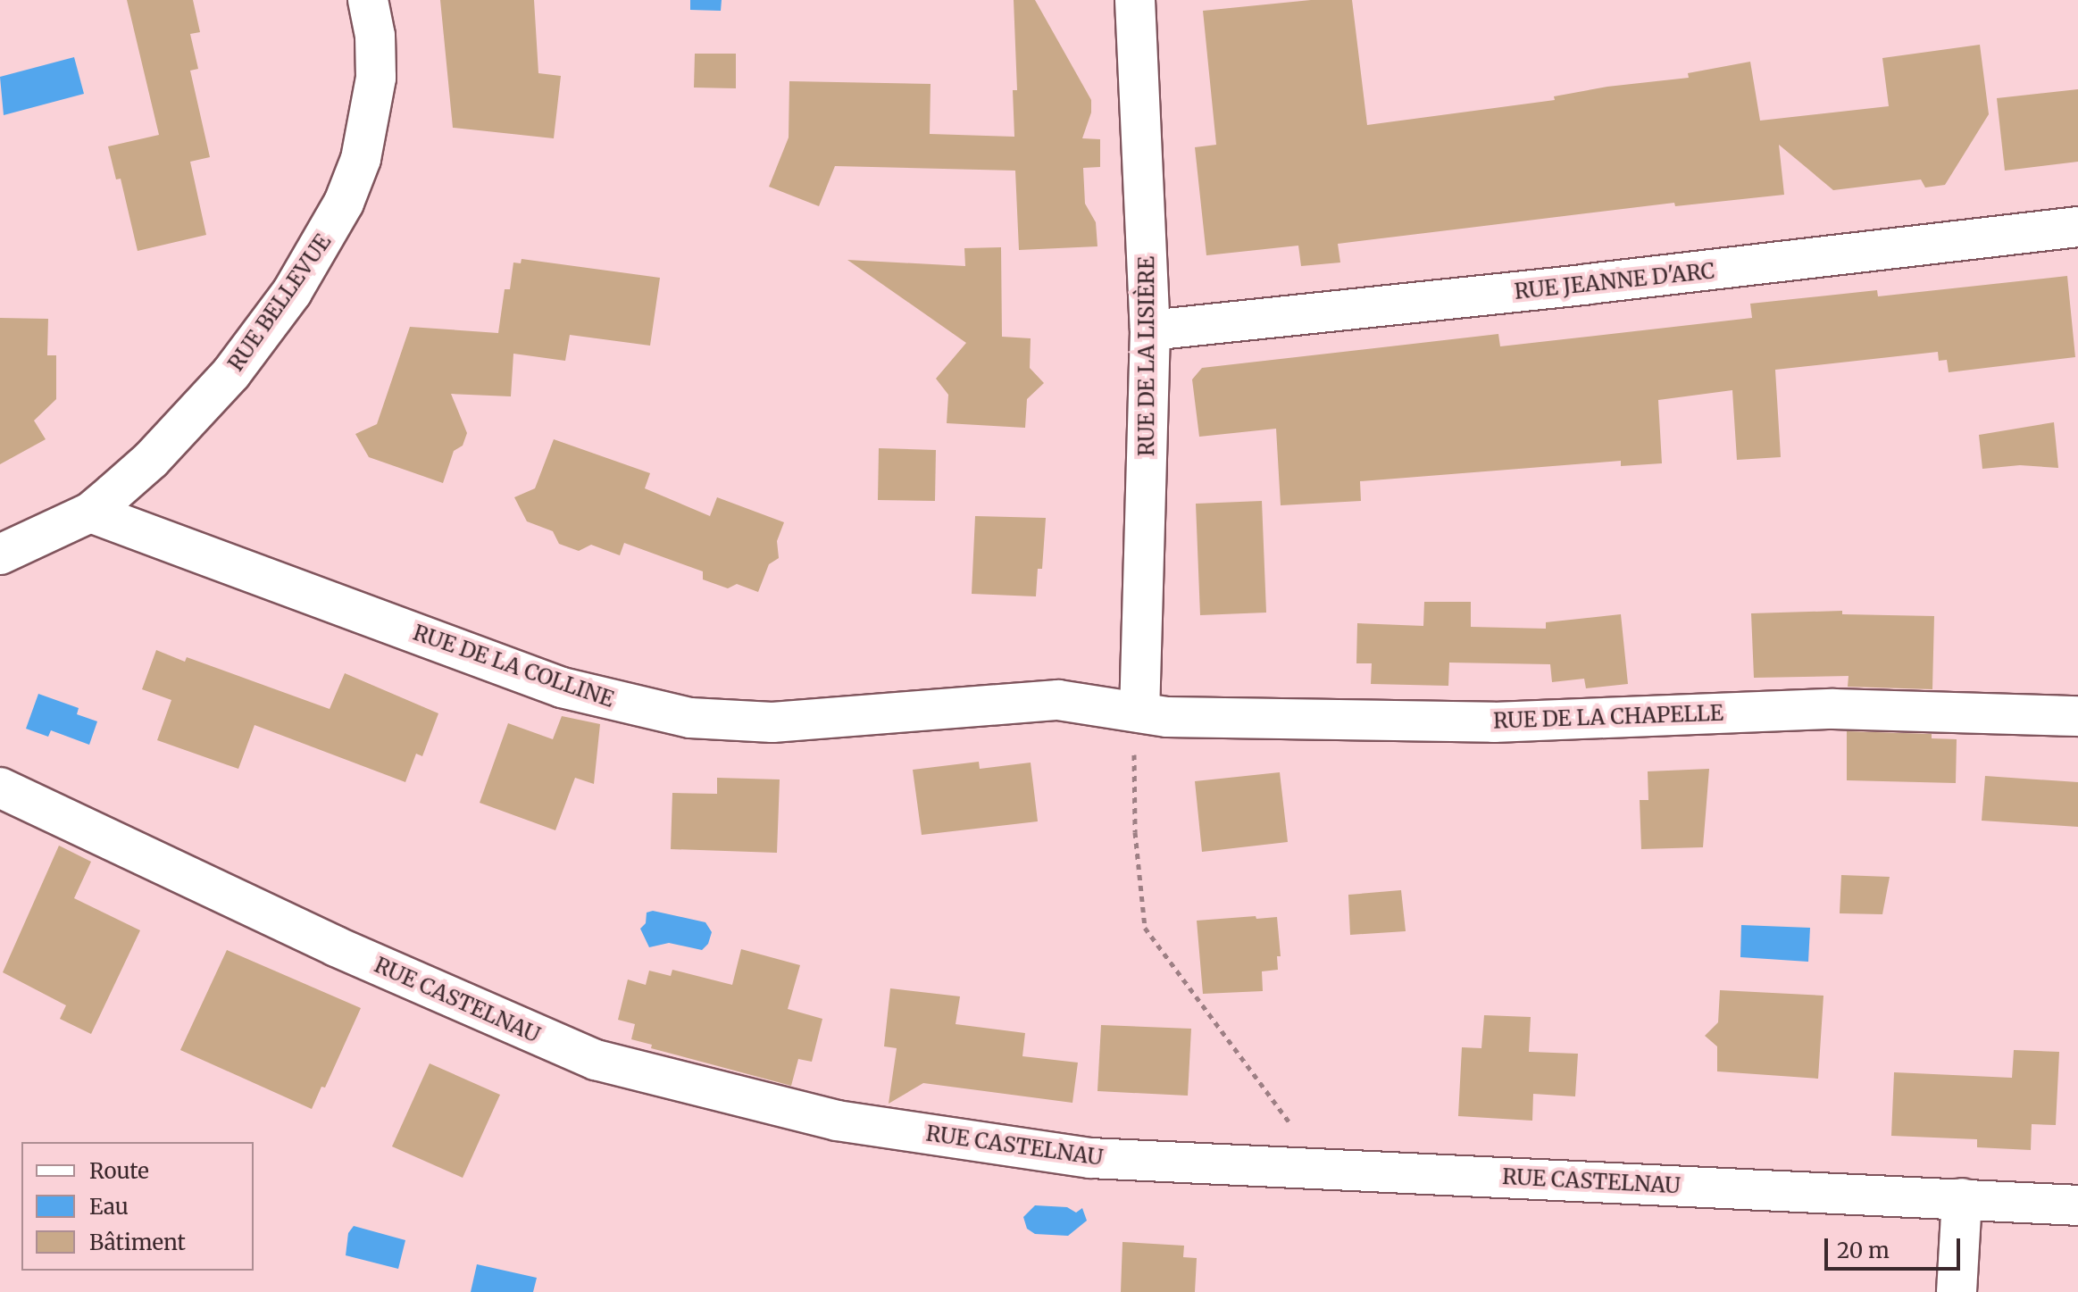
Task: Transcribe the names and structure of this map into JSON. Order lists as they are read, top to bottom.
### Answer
{
  "streets": {
    "street": [
      "RUE JEANNE D'ARC",
      "RUE BELLEVUE",
      "RUE DE LA LISIÈRE",
      "RUE DE LA COLLINE",
      "RUE DE LA CHAPELLE",
      "RUE CASTELNAU"
    ]
  },
  "crossings": [
    ["RUE JEANNE D'ARC", "RUE DE LA LISIÈRE"],
    ["RUE BELLEVUE", "RUE DE LA COLLINE"],
    ["RUE DE LA LISIÈRE", "RUE DE LA COLLINE"],
    ["RUE DE LA LISIÈRE", "RUE DE LA CHAPELLE"],
    ["RUE DE LA COLLINE", "RUE DE LA CHAPELLE"]
  ],
  "legend": ["Route", "Eau", "Bâtiment"],
  "scale_bar": "20 m"
}
